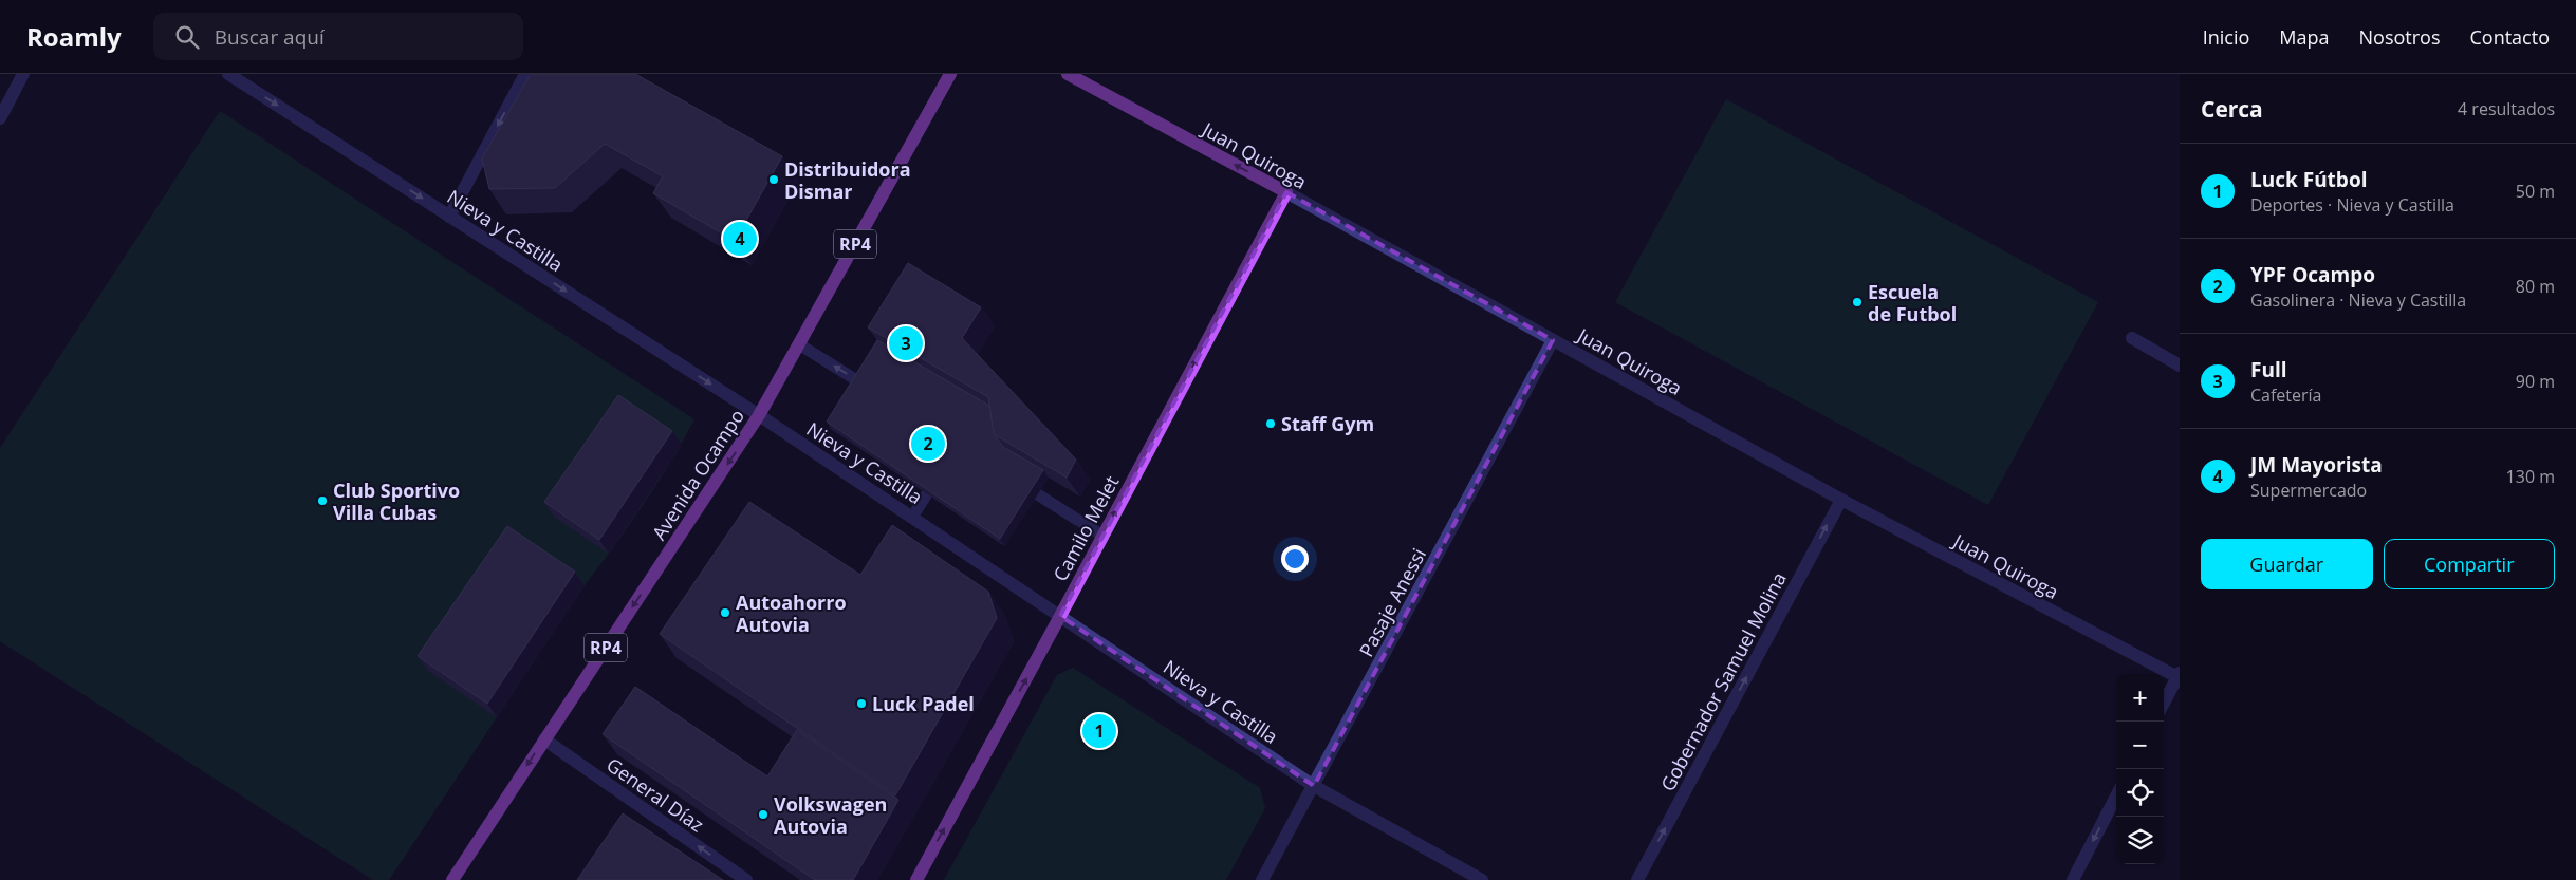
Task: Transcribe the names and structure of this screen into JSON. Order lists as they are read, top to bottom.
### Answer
{
  "streets": {
    "main road": [
      "Juan Quiroga",
      "RP4",
      "Avenida Ocampo",
      "Camilo Melet"
    ],
    "street": [
      "Nieva y Castilla",
      "Pasaje Anessi",
      "Gobernador Samuel Molina",
      "General Díaz"
    ]
  },
  "crossings": [
    ["Juan Quiroga", "Camilo Melet"],
    ["Juan Quiroga", "Pasaje Anessi"],
    ["Juan Quiroga", "Gobernador Samuel Molina"],
    ["Nieva y Castilla", "Avenida Ocampo"],
    ["Nieva y Castilla", "Camilo Melet"],
    ["Nieva y Castilla", "Pasaje Anessi"],
    ["Avenida Ocampo", "General Díaz"]
  ],
  "one_way": [
    "Nieva y Castilla",
    "Avenida Ocampo",
    "Camilo Melet",
    "Gobernador Samuel Molina",
    "General Díaz"
  ],
  "places": [
    "Distribuidora Dismar",
    "Escuela de Futbol",
    "Staff Gym",
    "Club Sportivo Villa Cubas",
    "Autoahorro Autovia",
    "Luck Padel",
    "Volkswagen Autovia"
  ],
  "page": {
    "header": "Roamly",
    "search": "Buscar aquí",
    "nav": [
      "Inicio",
      "Mapa",
      "Nosotros",
      "Contacto"
    ],
    "heading": ["Cerca", "4 resultados"],
    "list": [
      {
        "mark": "1",
        "name": "Luck Fútbol",
        "note": "Deportes · Nieva y Castilla",
        "value": "50 m"
      },
      {
        "mark": "2",
        "name": "YPF Ocampo",
        "note": "Gasolinera · Nieva y Castilla",
        "value": "80 m"
      },
      {
        "mark": "3",
        "name": "Full",
        "note": "Cafetería",
        "value": "90 m"
      },
      {
        "mark": "4",
        "name": "JM Mayorista",
        "note": "Supermercado",
        "value": "130 m"
      }
    ],
    "pins": [
      "4",
      "3",
      "2",
      "1"
    ],
    "buttons": ["Guardar", "Compartir"],
    "map_buttons": ["+", "−"]
  }
}
